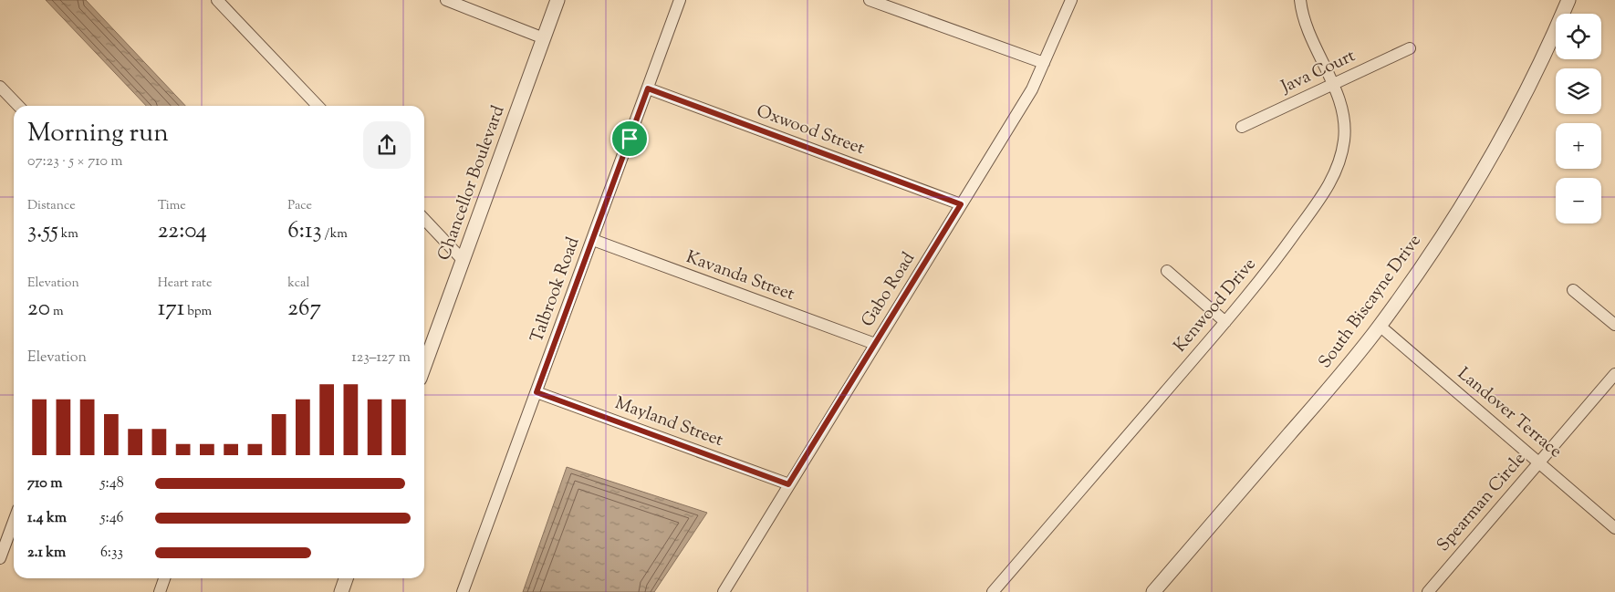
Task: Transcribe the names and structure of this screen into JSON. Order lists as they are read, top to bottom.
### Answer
{
  "streets": {
    "street": [
      "Java Court",
      "Oxwood Street",
      "Chancellor Boulevard",
      "Kavanda Street",
      "Talbrook Road",
      "Gabo Road",
      "South Biscayne Drive",
      "Kenwood Drive",
      "Landover Terrace",
      "Mayland Street",
      "Spearman Circle"
    ]
  },
  "crossings": [
    ["Java Court", "Kenwood Drive"],
    ["Oxwood Street", "Talbrook Road"],
    ["Oxwood Street", "Gabo Road"],
    ["Kavanda Street", "Talbrook Road"],
    ["Kavanda Street", "Gabo Road"],
    ["Talbrook Road", "Mayland Street"],
    ["Gabo Road", "Mayland Street"],
    ["South Biscayne Drive", "Landover Terrace"],
    ["Landover Terrace", "Spearman Circle"]
  ],
  "page": {
    "map_buttons": ["+", "−"],
    "heading": ["Morning run", "07:23 · 5 × 710 m"],
    "stats": [
      ["Distance", "3.55 km"],
      ["Time", "22:04"],
      ["Pace", "6:13 /km"],
      ["Elevation", "20 m"],
      ["Heart rate", "171 bpm"],
      ["kcal", "267"]
    ],
    "chart": ["Elevation", "123–127 m"],
    "list": [
      {
        "name": "710 m",
        "note": "5:48"
      },
      {
        "name": "1.4 km",
        "note": "5:46"
      },
      {
        "name": "2.1 km",
        "note": "6:33"
      }
    ]
  }
}
